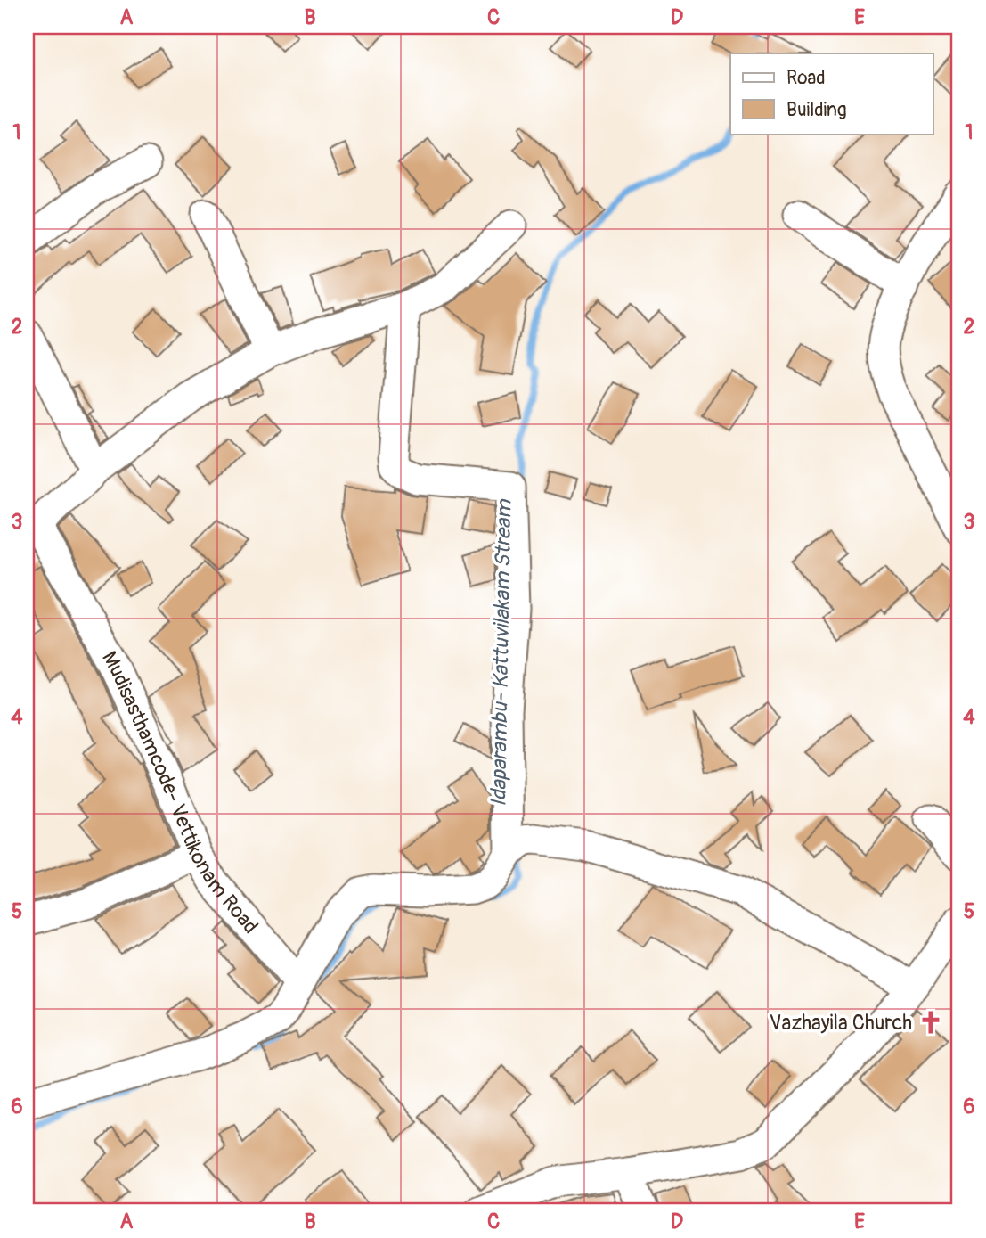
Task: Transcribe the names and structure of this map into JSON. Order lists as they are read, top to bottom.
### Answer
{
  "streets": {
    "street": ["Mudisasthamcode- Vettikonam Road"]
  },
  "water": ["Idaparambu- Kattuvilakam Stream"],
  "places": {
    "church": ["Vazhayila Church"]
  },
  "legend": ["Road", "Building"],
  "grid": {
    "columns": [
      "A",
      "B",
      "C",
      "D",
      "E"
    ],
    "rows": [
      "1",
      "2",
      "3",
      "4",
      "5",
      "6"
    ]
  }
}
